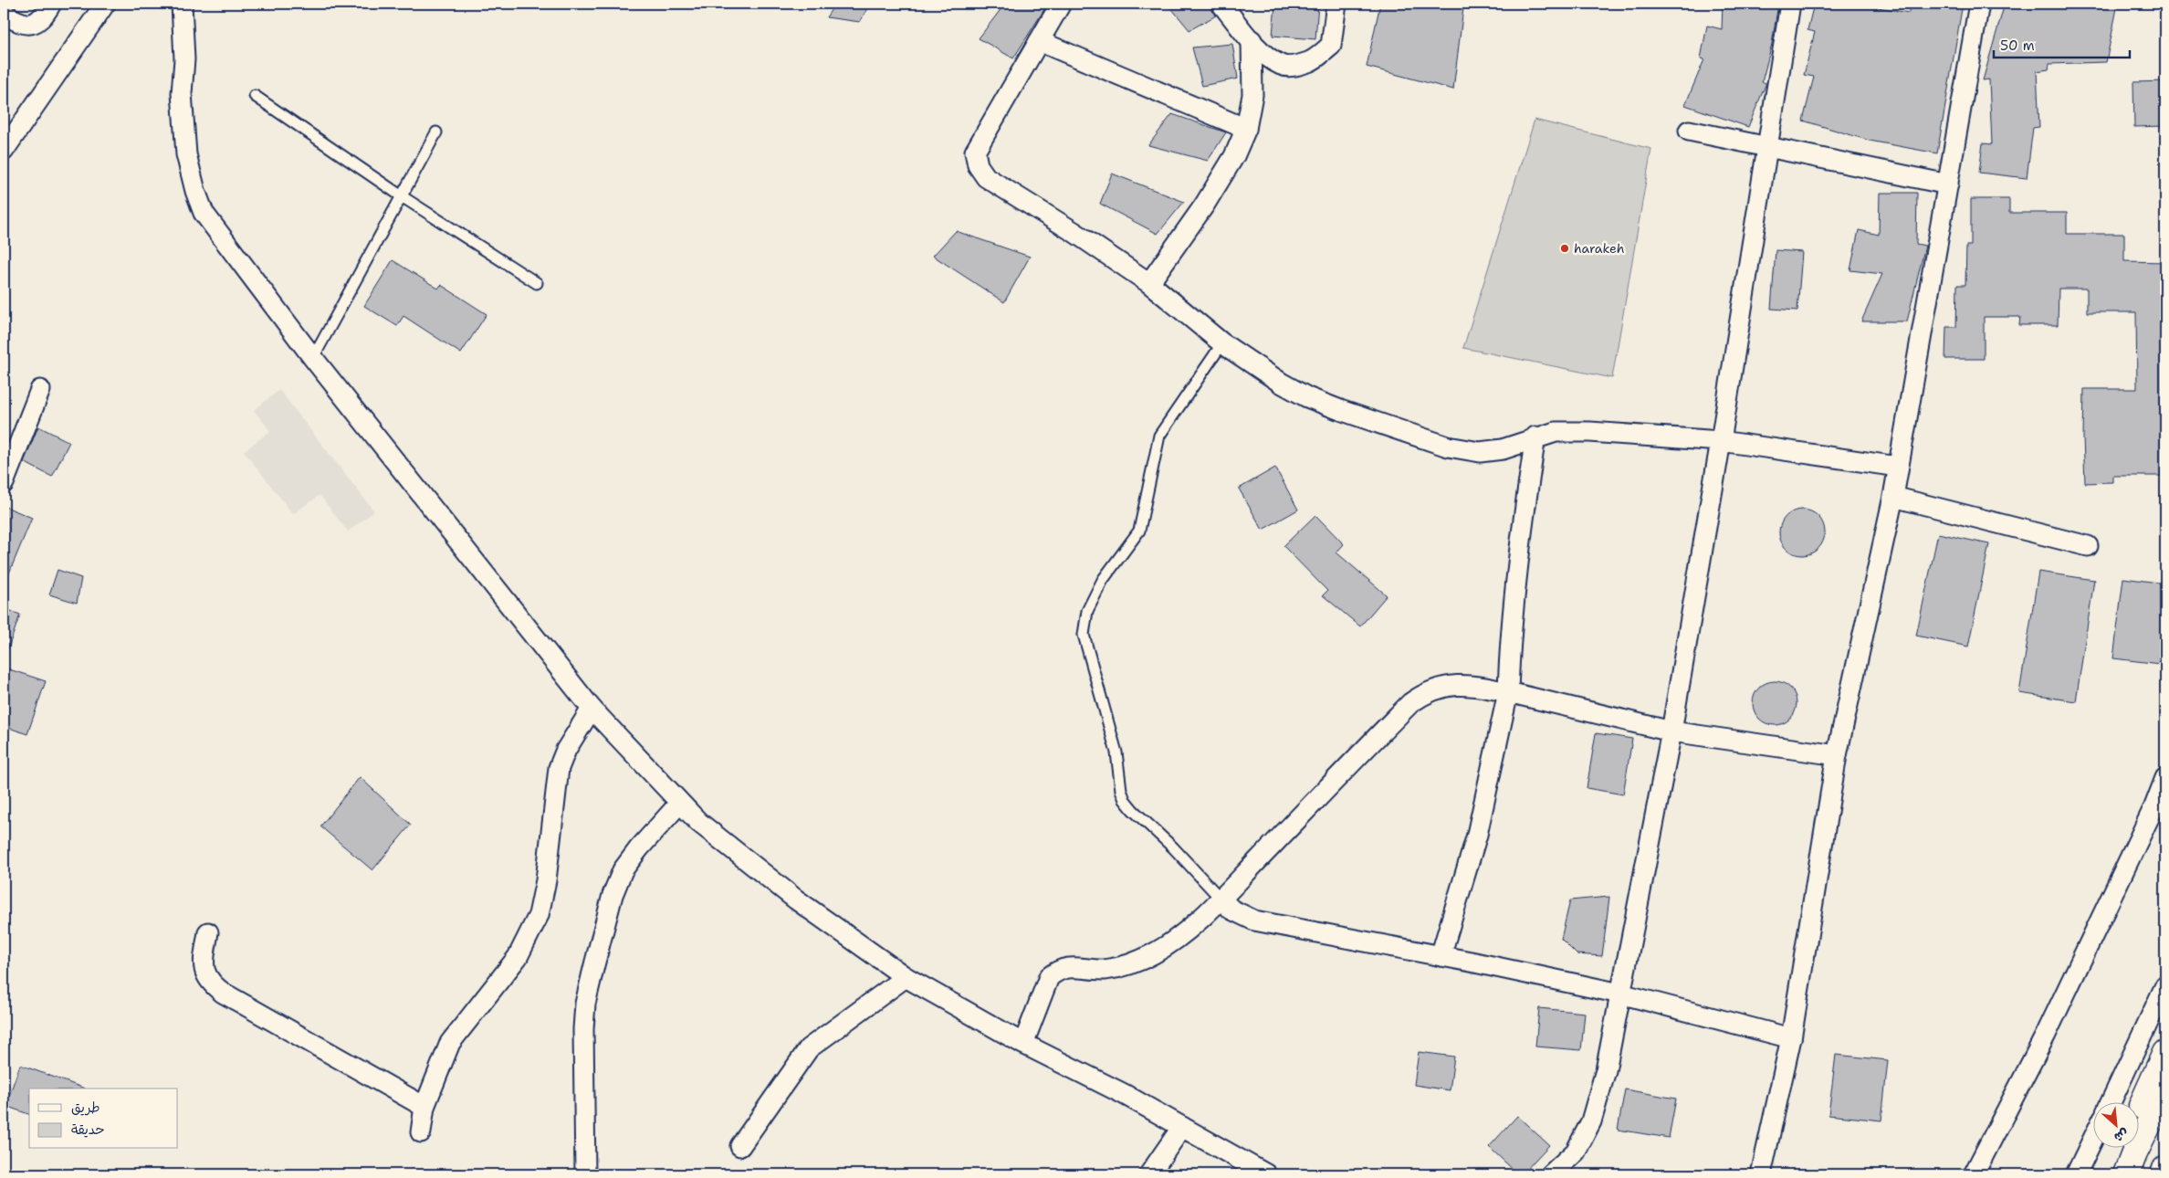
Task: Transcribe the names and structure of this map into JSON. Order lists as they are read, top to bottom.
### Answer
{
  "places": ["harakeh"],
  "legend": ["طريق", "حديقة"],
  "scale_bar": "50 m",
  "north": "bottom right"
}
